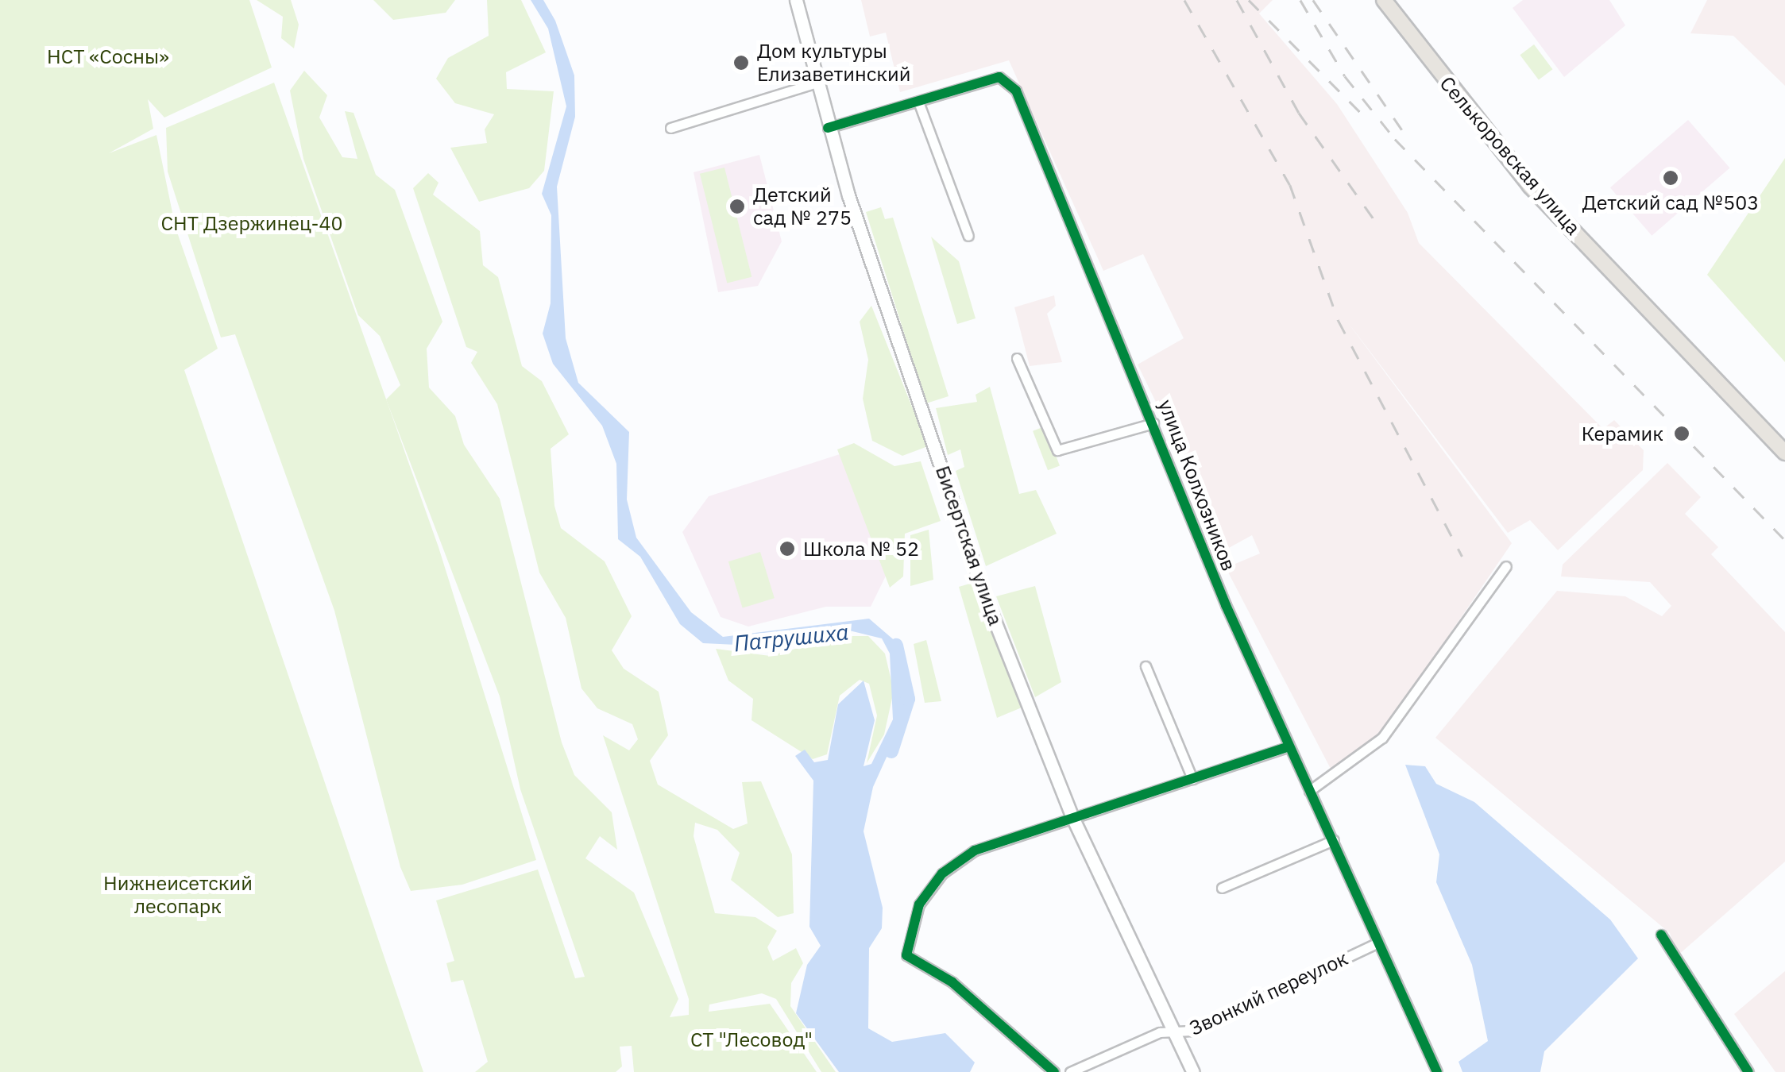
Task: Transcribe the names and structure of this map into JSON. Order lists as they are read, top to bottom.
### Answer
{
  "streets": {
    "main road": ["Селькоровская улица", "Бисертская улица"],
    "street": ["улица Колхозников", "Звонкий переулок"]
  },
  "crossings": [
    ["улица Колхозников", "Бисертская улица"],
    ["улица Колхозников", "Звонкий переулок"],
    ["Бисертская улица", "Звонкий переулок"]
  ],
  "water": ["Патрушиха"],
  "parks": [
    "НСТ «Сосны»",
    "СНТ Дзержинец-40",
    "Нижнеисетский лесопарк",
    "СТ \"Лесовод\""
  ],
  "places": [
    "Дом культуры Елизаветинский",
    "Детский сад №503",
    "Детский сад № 275",
    "Керамик",
    "Школа № 52"
  ]
}
